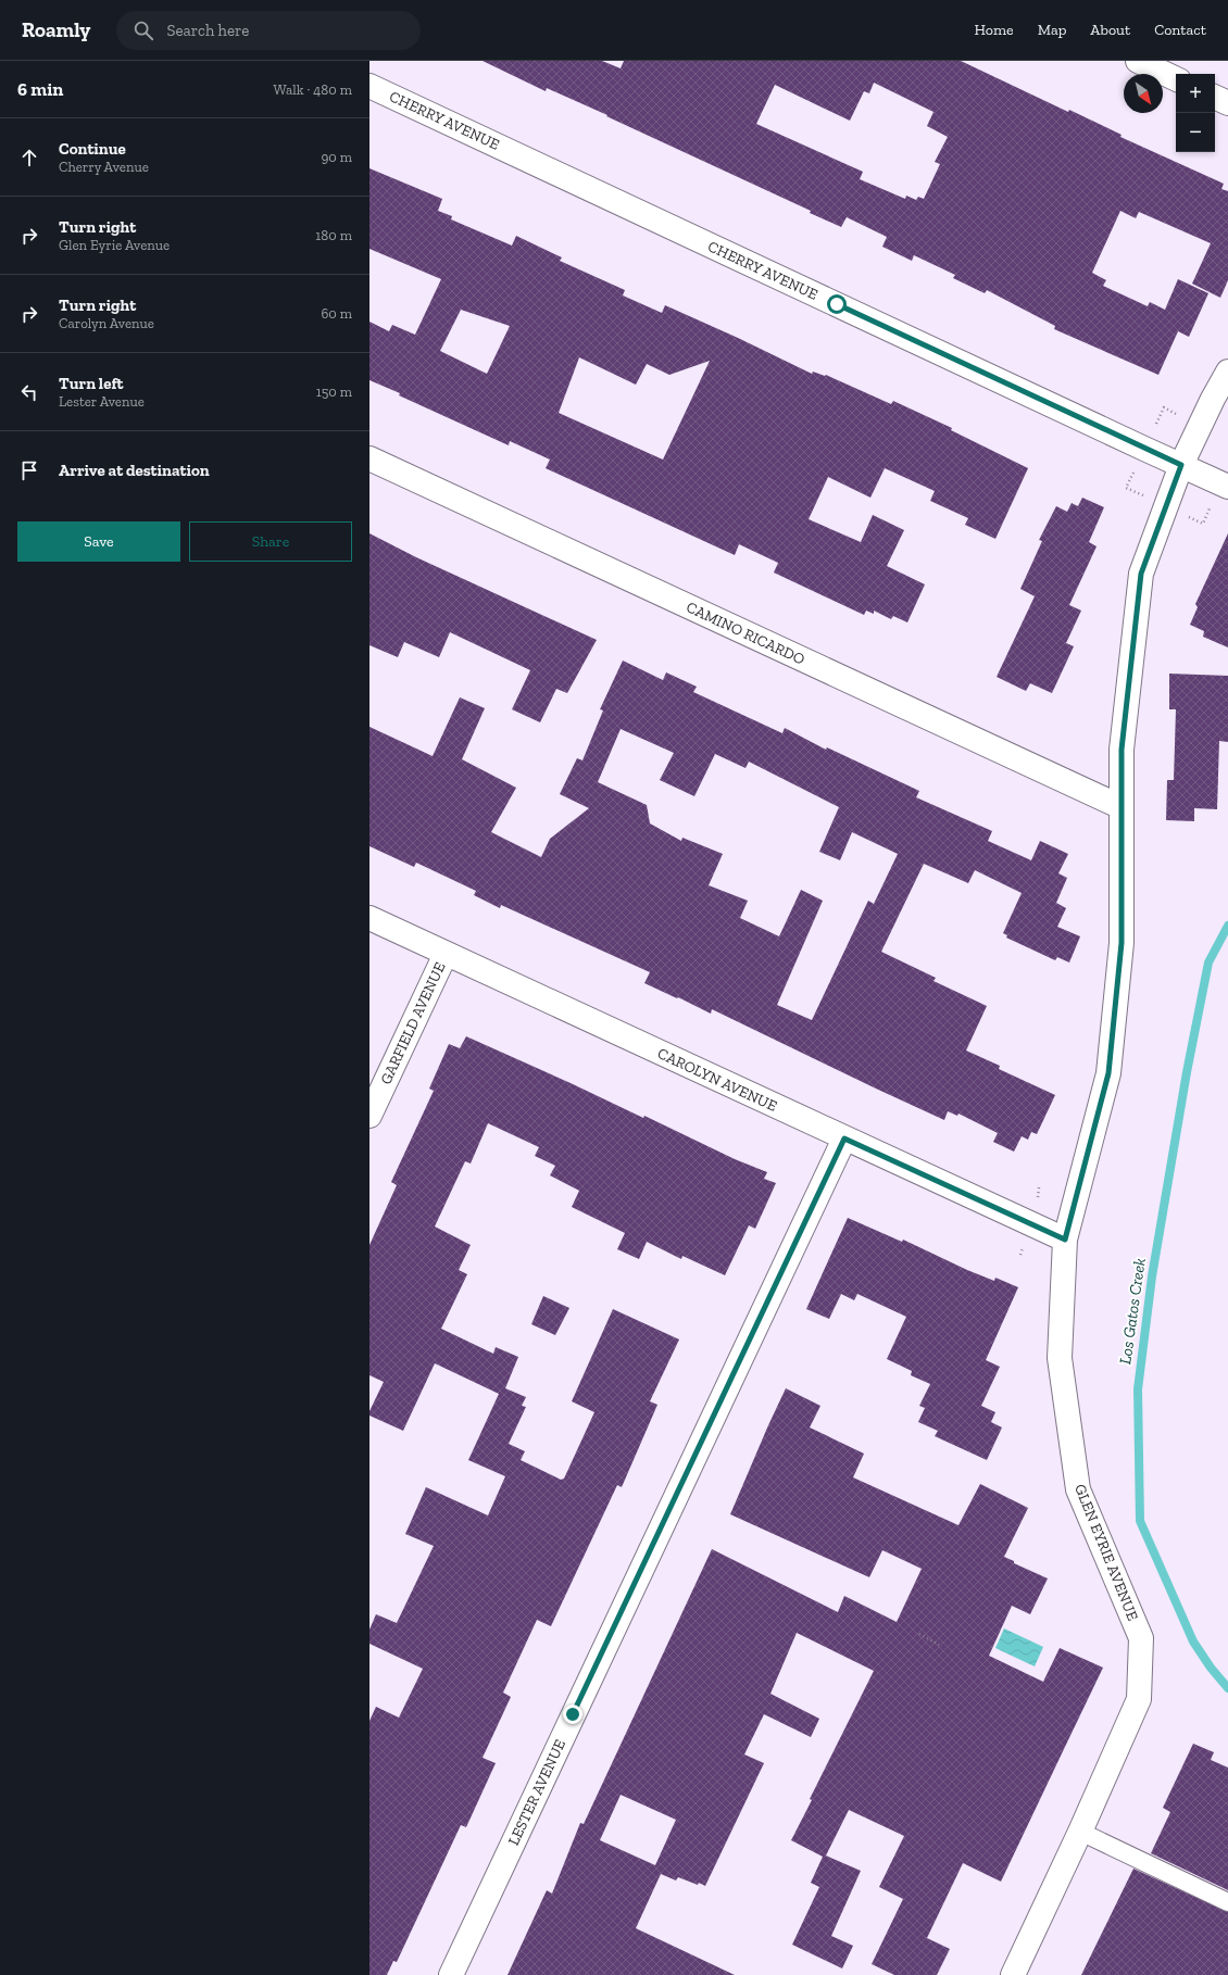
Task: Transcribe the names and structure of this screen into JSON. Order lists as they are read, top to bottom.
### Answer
{
  "streets": {
    "street": [
      "CHERRY AVENUE",
      "CAMINO RICARDO",
      "GARFIELD AVENUE",
      "CAROLYN AVENUE",
      "GLEN EYRIE AVENUE",
      "LESTER AVENUE"
    ]
  },
  "crossings": [
    ["CHERRY AVENUE", "GLEN EYRIE AVENUE"],
    ["CAMINO RICARDO", "GLEN EYRIE AVENUE"],
    ["GARFIELD AVENUE", "CAROLYN AVENUE"],
    ["CAROLYN AVENUE", "GLEN EYRIE AVENUE"],
    ["CAROLYN AVENUE", "LESTER AVENUE"]
  ],
  "water": ["Los Gatos Creek"],
  "north": "bottom right",
  "page": {
    "header": "Roamly",
    "search": "Search here",
    "nav": [
      "Home",
      "Map",
      "About",
      "Contact"
    ],
    "heading": ["6 min", "Walk · 480 m"],
    "map_buttons": ["+", "−"],
    "list": [
      ["Continue", "Cherry Avenue", "90 m"],
      ["Turn right", "Glen Eyrie Avenue", "180 m"],
      ["Turn right", "Carolyn Avenue", "60 m"],
      ["Turn left", "Lester Avenue", "150 m"],
      "Arrive at destination"
    ],
    "buttons": ["Save", "Share"]
  }
}
